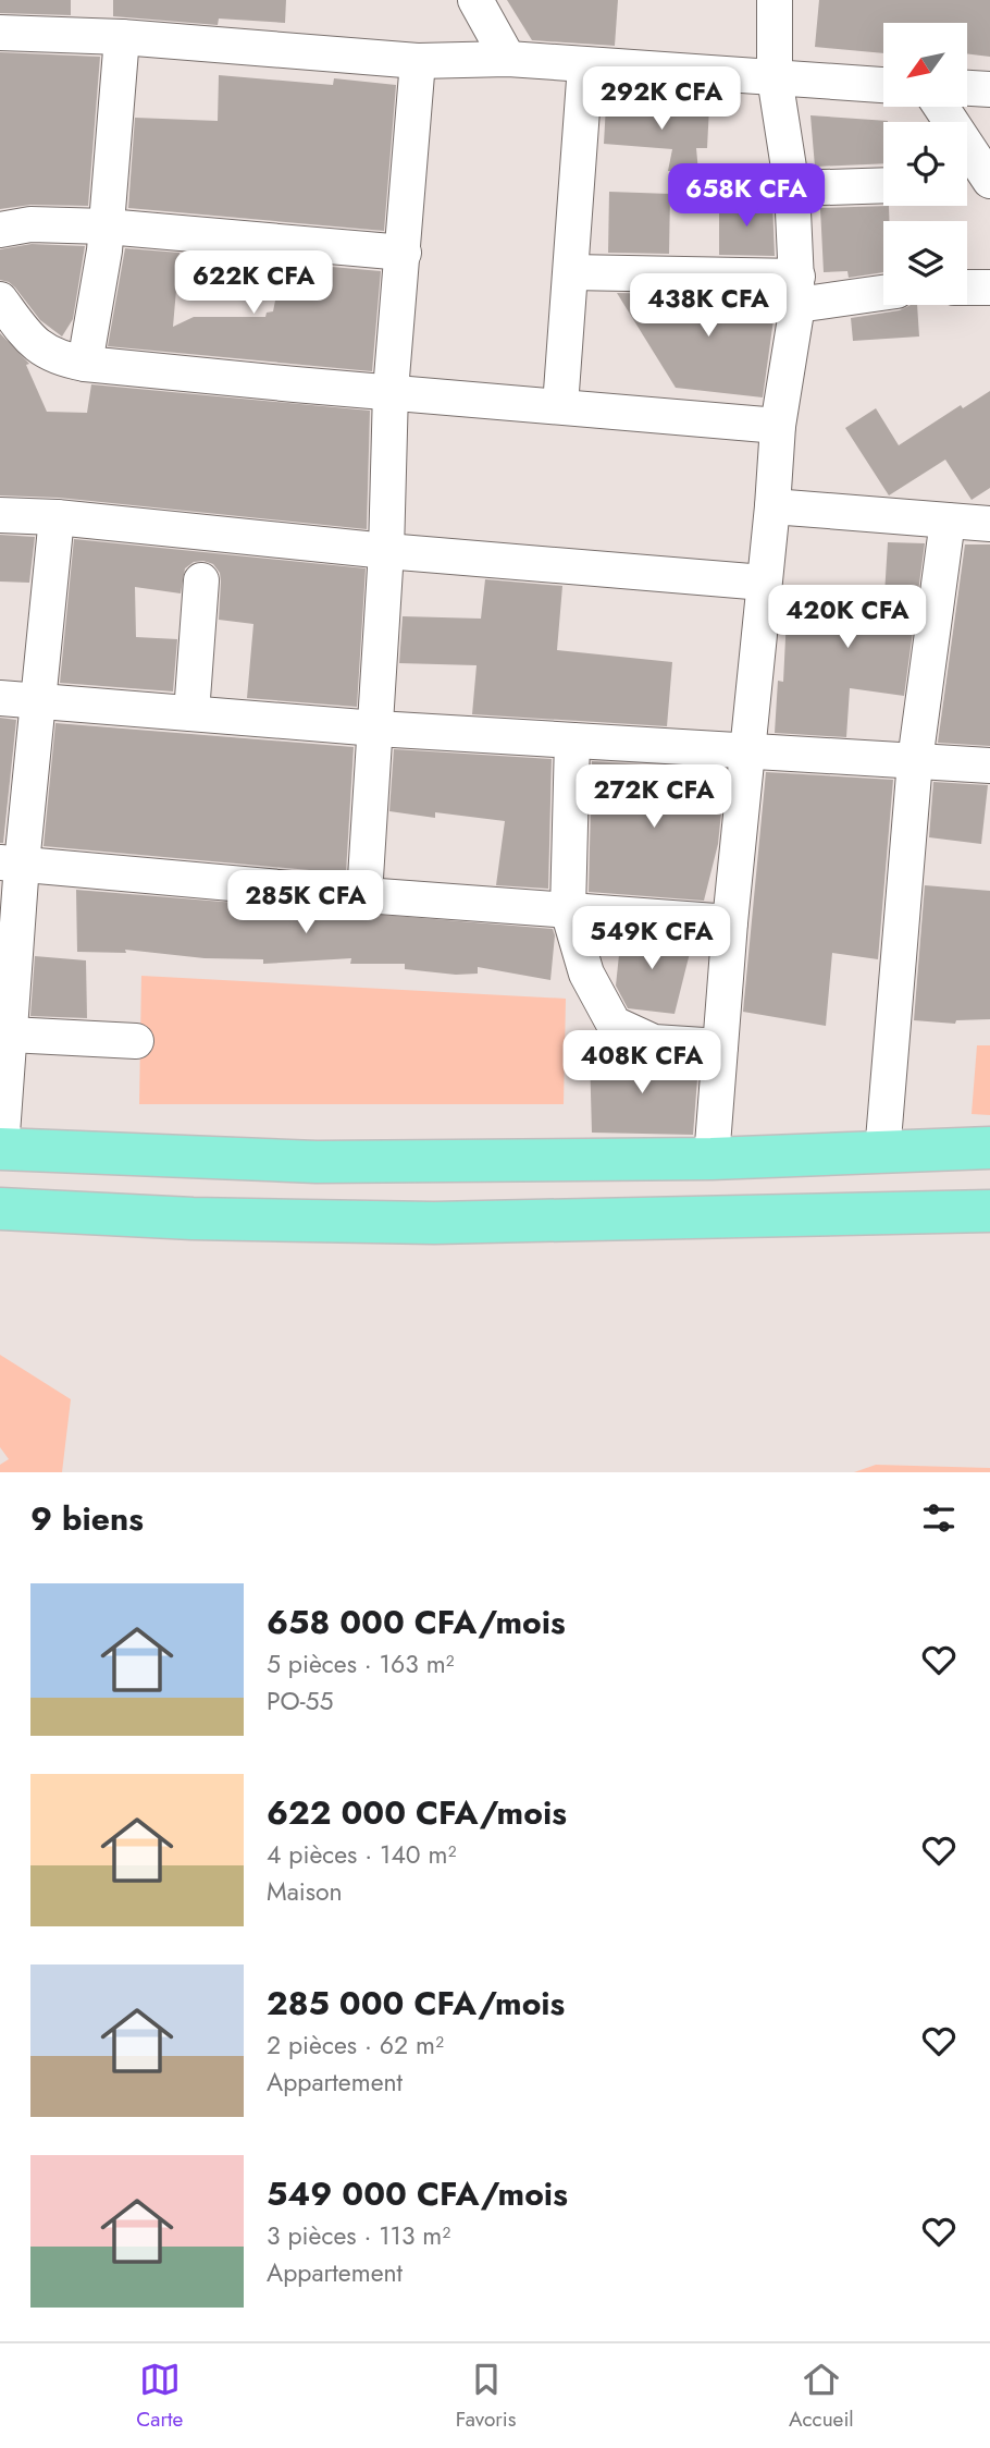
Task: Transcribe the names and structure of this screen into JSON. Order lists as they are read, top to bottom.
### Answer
{
  "north": "bottom left",
  "page": {
    "price": [
      "292K CFA",
      "658K CFA",
      "622K CFA",
      "438K CFA",
      "420K CFA",
      "272K CFA",
      "285K CFA",
      "549K CFA",
      "408K CFA"
    ],
    "heading": "9 biens",
    "list": [
      {
        "name": "658 000 CFA/mois",
        "note": "5 pièces · 163 m² · PO-55"
      },
      {
        "name": "622 000 CFA/mois",
        "note": "4 pièces · 140 m² · Maison"
      },
      {
        "name": "285 000 CFA/mois",
        "note": "2 pièces · 62 m² · Appartement"
      },
      {
        "name": "549 000 CFA/mois",
        "note": "3 pièces · 113 m² · Appartement"
      }
    ],
    "tabs": ["Carte", "Favoris", "Accueil"]
  }
}
